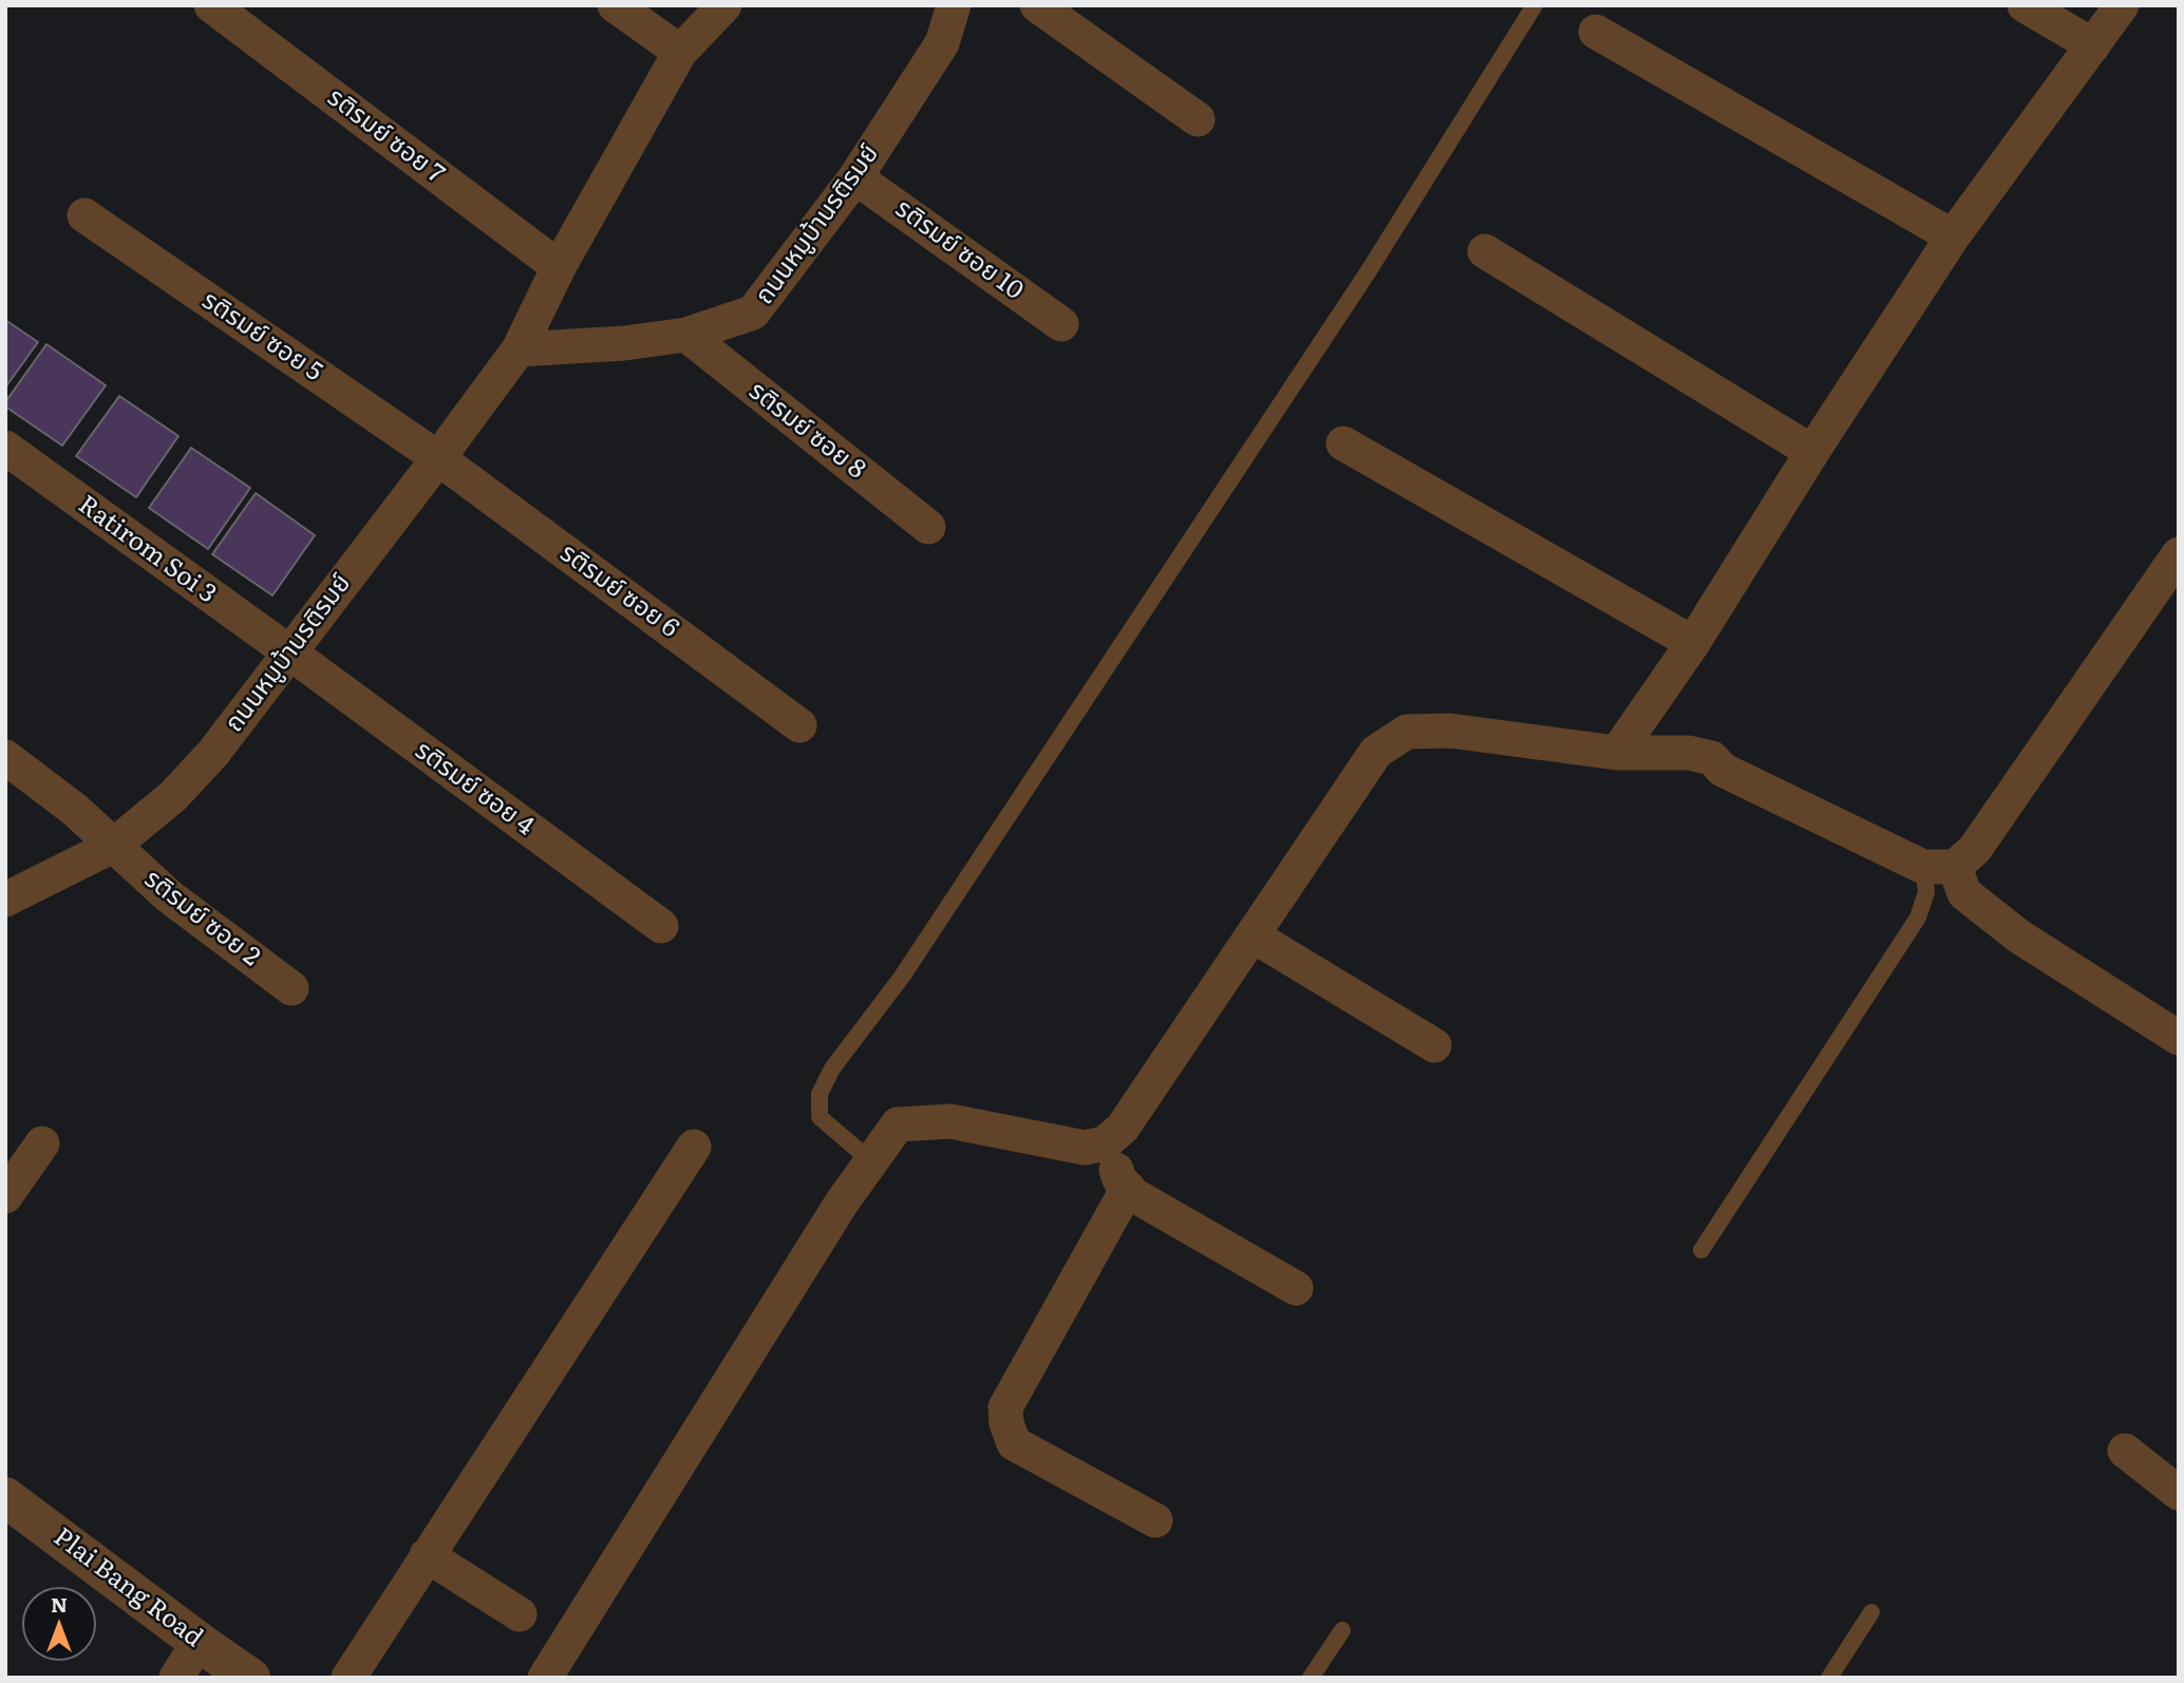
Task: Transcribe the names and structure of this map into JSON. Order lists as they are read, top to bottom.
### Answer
{
  "streets": {
    "street": [
      "รติรมย์ ซอย 7",
      "ถนนหมูบ้านรติรมย์",
      "รติรมย์ ซอย 10",
      "รติรมย์ ซอย 5",
      "รติรมย์ ซอย 8",
      "Ratirom Soi 3",
      "รติรมย์ ซอย 6",
      "รติรมย์ ซอย 4",
      "รติรมย์ ซอย 2",
      "Plai Bang Road"
    ]
  },
  "crossings": [
    ["รติรมย์ ซอย 7", "ถนนหมูบ้านรติรมย์"],
    ["ถนนหมูบ้านรติรมย์", "รติรมย์ ซอย 10"],
    ["ถนนหมูบ้านรติรมย์", "รติรมย์ ซอย 5"],
    ["ถนนหมูบ้านรติรมย์", "รติรมย์ ซอย 8"],
    ["ถนนหมูบ้านรติรมย์", "Ratirom Soi 3"],
    ["ถนนหมูบ้านรติรมย์", "รติรมย์ ซอย 6"],
    ["ถนนหมูบ้านรติรมย์", "รติรมย์ ซอย 4"],
    ["ถนนหมูบ้านรติรมย์", "รติรมย์ ซอย 2"],
    ["รติรมย์ ซอย 5", "รติรมย์ ซอย 6"],
    ["Ratirom Soi 3", "รติรมย์ ซอย 4"]
  ],
  "north": "top"
}
